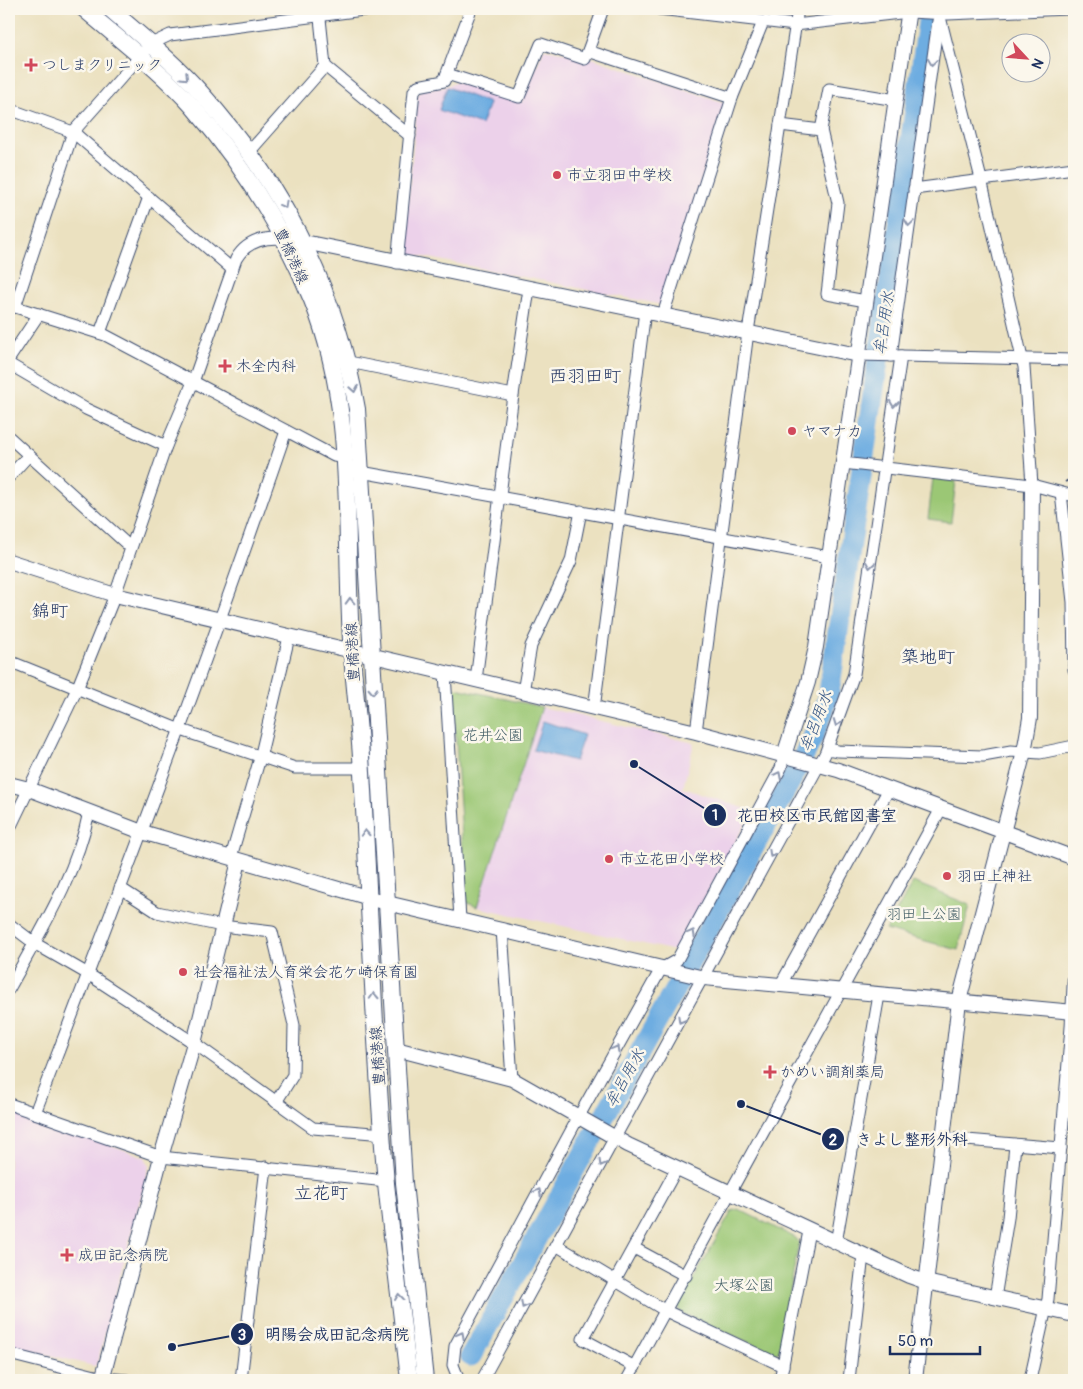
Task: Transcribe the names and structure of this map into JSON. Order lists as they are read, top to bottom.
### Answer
{
  "streets": {
    "main road": ["豊橋港線"]
  },
  "districts": [
    "西羽田町",
    "錦町",
    "築地町",
    "立花町"
  ],
  "water": ["牟呂用水"],
  "parks": ["花井公園", "羽田上公園", "大塚公園"],
  "places": {
    "health": [
      "つしまクリニック",
      "木全内科",
      "かめい調剤薬局",
      "成田記念病院"
    ],
    "other": [
      "市立羽田中学校",
      "ヤマナカ",
      "花田校区市民館図書室",
      "市立花田小学校",
      "羽田上神社",
      "社会福祉法人育栄会花ケ崎保育園",
      "きよし整形外科",
      "明陽会成田記念病院"
    ]
  },
  "scale_bar": "50 m",
  "north": "bottom right"
}
